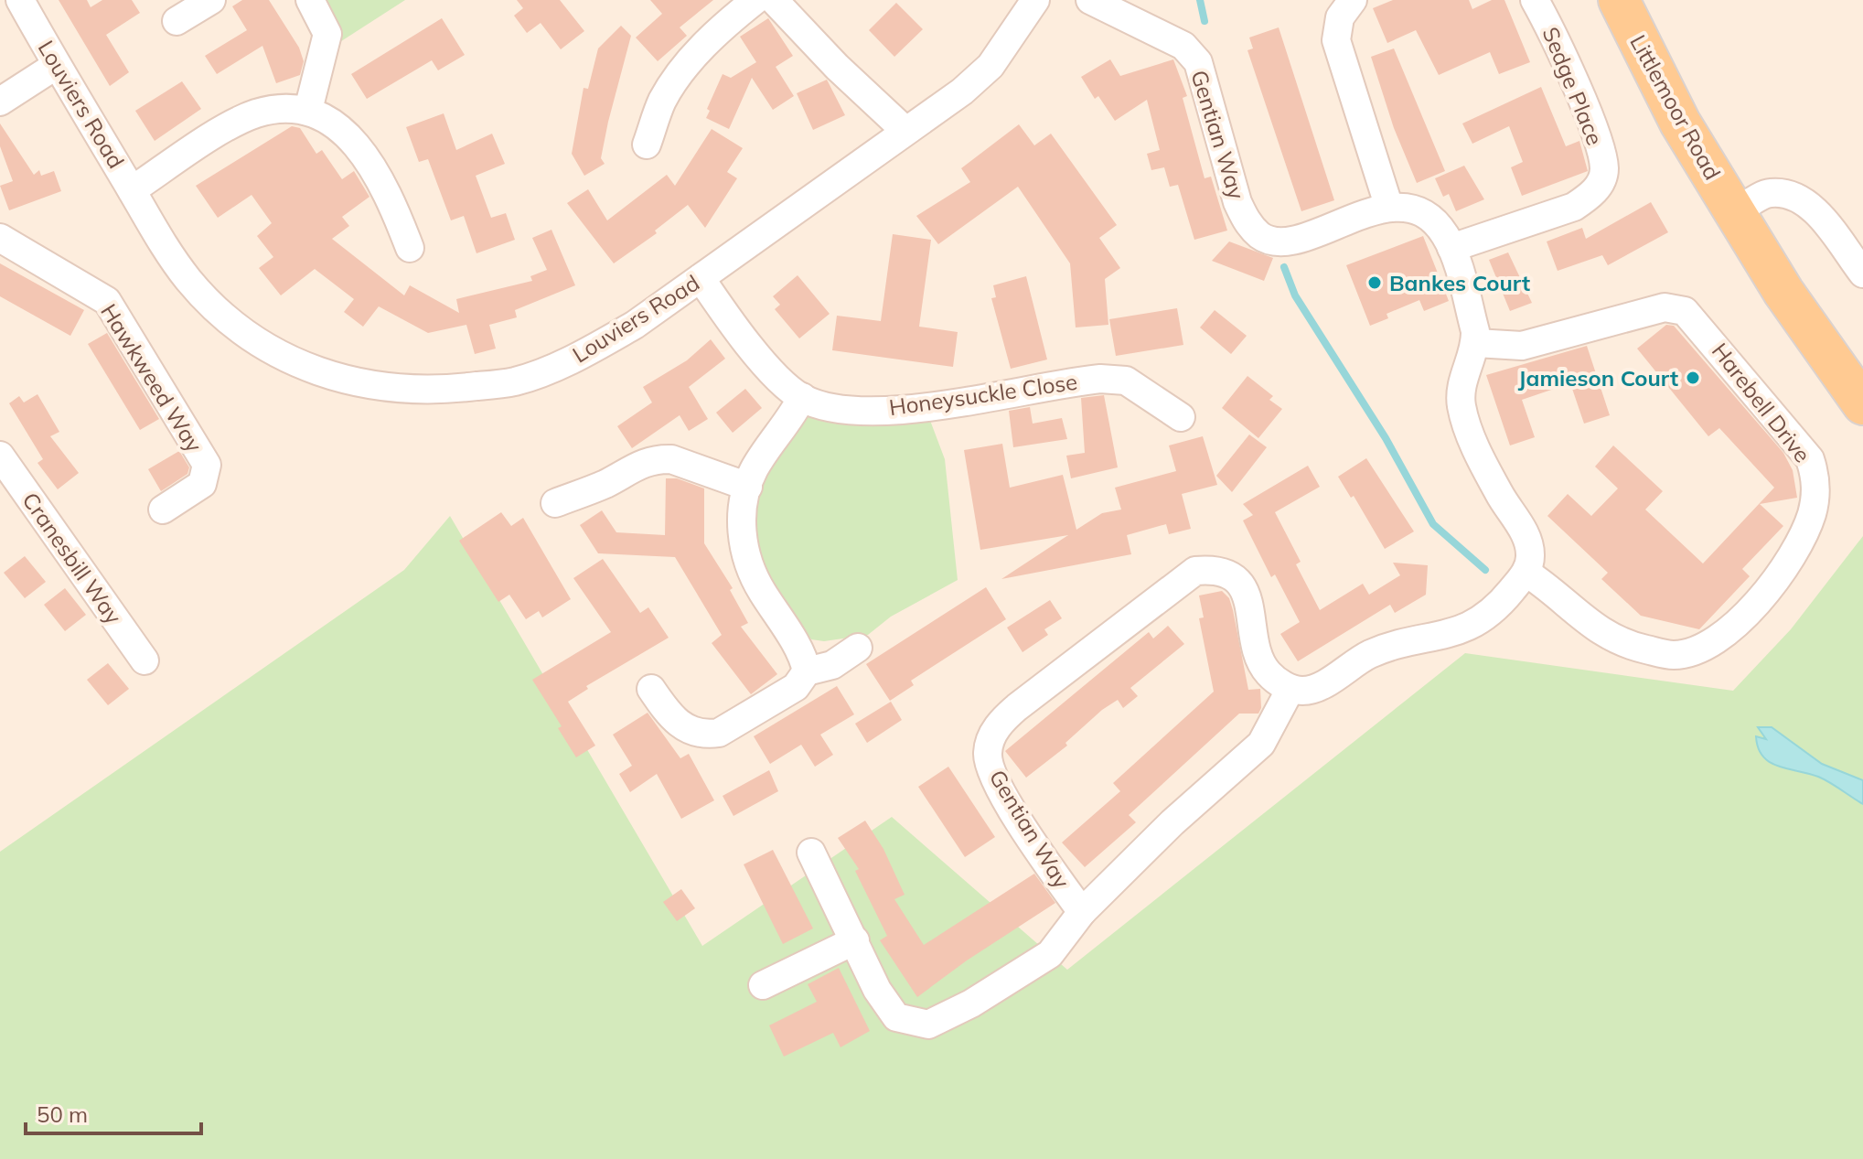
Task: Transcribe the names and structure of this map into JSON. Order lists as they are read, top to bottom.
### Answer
{
  "streets": {
    "main road": ["Littlemoor Road"],
    "street": [
      "Sedge Place",
      "Louviers Road",
      "Gentian Way",
      "Hawkweed Way",
      "Honeysuckle Close",
      "Harebell Drive",
      "Cranesbill Way"
    ]
  },
  "crossings": [
    ["Sedge Place", "Gentian Way"],
    ["Louviers Road", "Honeysuckle Close"],
    ["Gentian Way", "Harebell Drive"]
  ],
  "places": ["Bankes Court", "Jamieson Court"],
  "scale_bar": "50 m"
}
